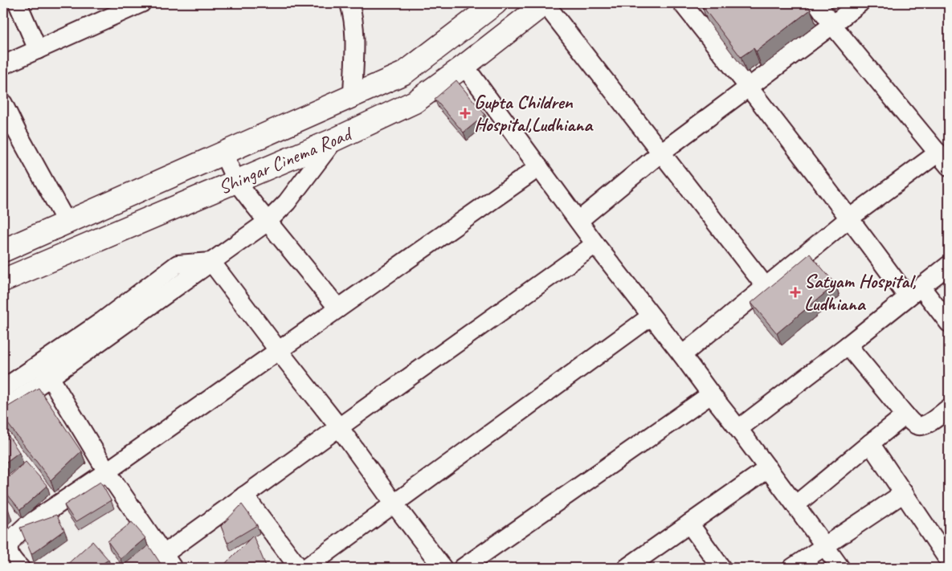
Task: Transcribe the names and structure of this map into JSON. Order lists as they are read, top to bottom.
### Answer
{
  "streets": {
    "street": ["Shingar Cinema Road"]
  },
  "places": {
    "health": ["Gupta Children Hospital,Ludhiana", "Satyam Hospital, Ludhiana"]
  }
}
